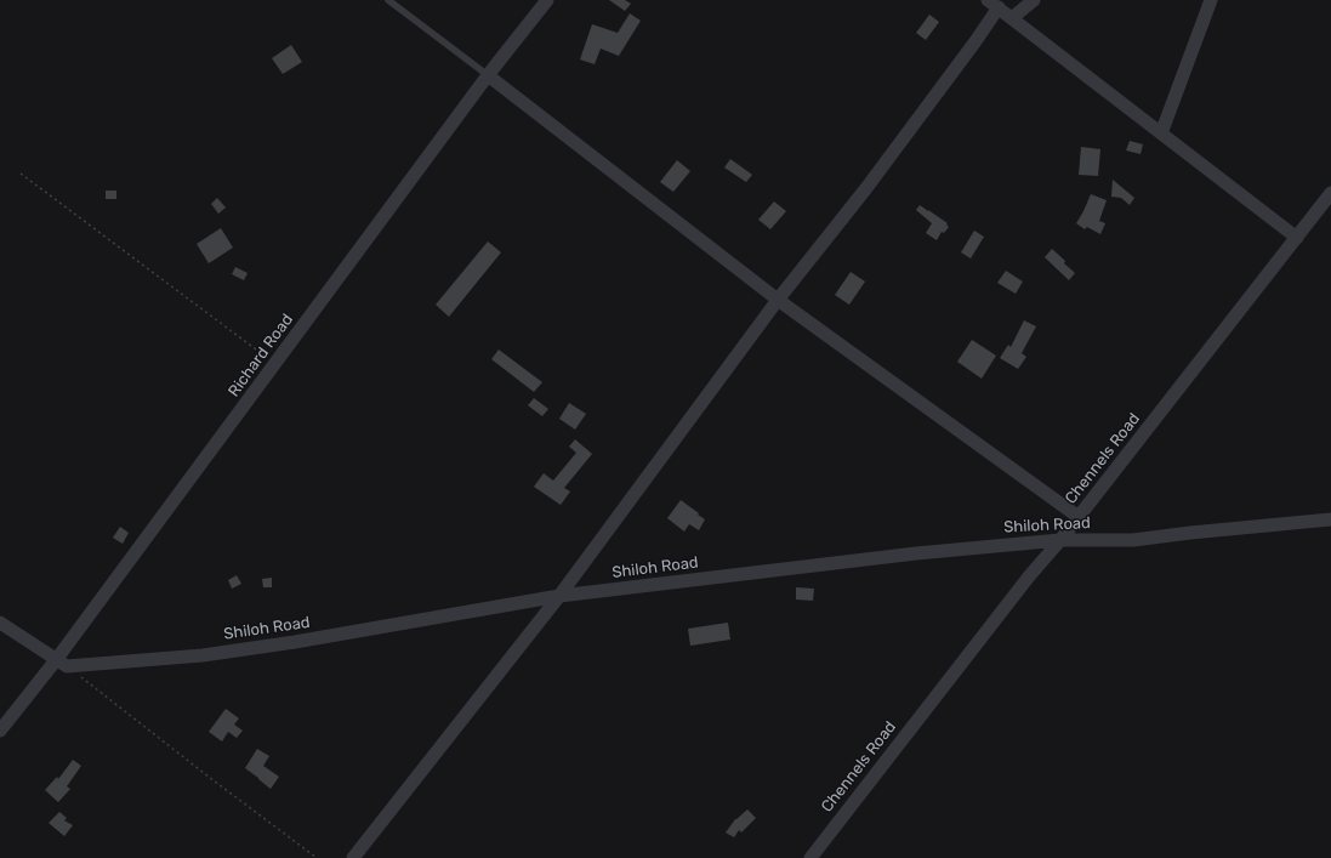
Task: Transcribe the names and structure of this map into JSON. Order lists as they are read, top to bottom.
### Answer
{
  "streets": {
    "street": ["Richard Road", "Chennels Road", "Shiloh Road"]
  },
  "crossings": [
    ["Richard Road", "Shiloh Road"],
    ["Chennels Road", "Shiloh Road"]
  ]
}
